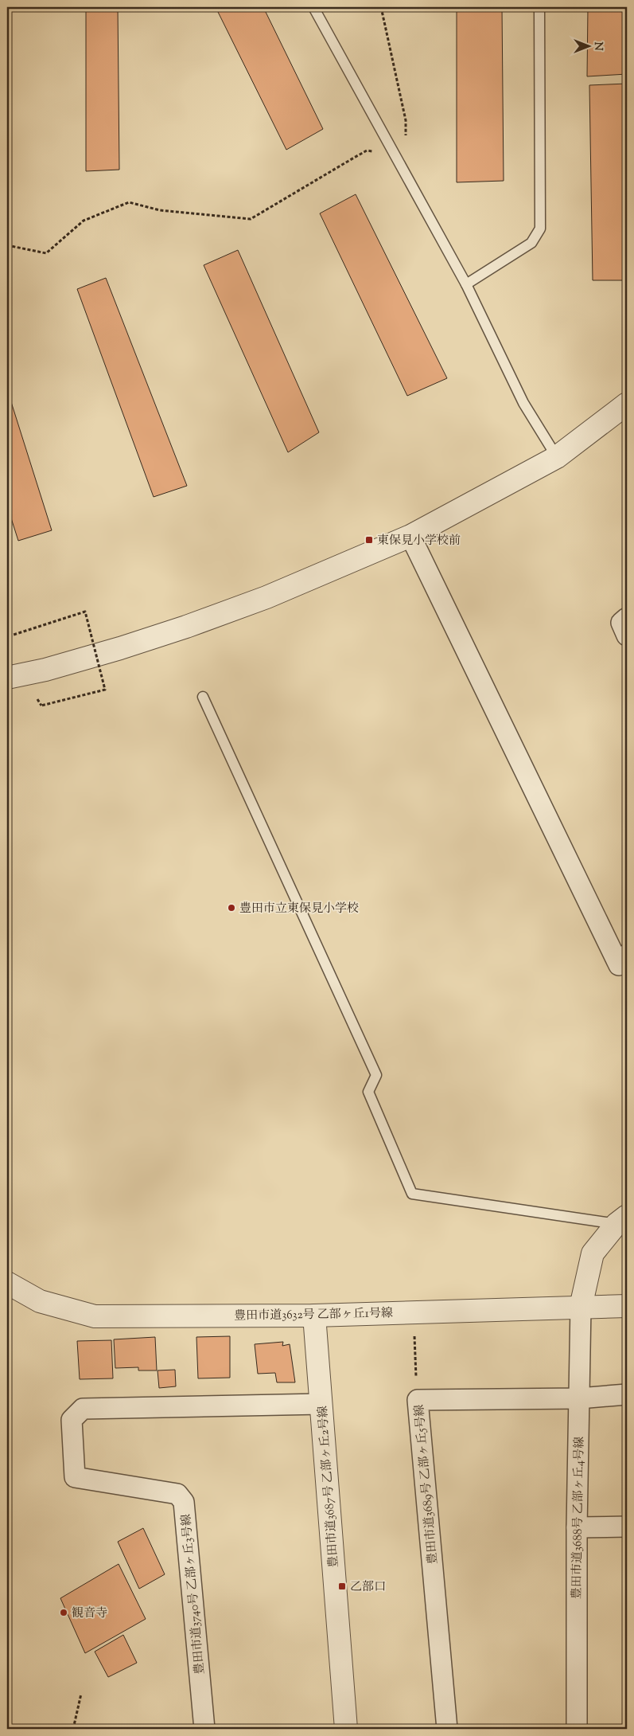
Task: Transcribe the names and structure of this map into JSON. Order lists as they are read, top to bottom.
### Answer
{
  "streets": {
    "street": [
      "豊田市道3632号 乙部ヶ丘1号線",
      "豊田市道3689号 乙部ヶ丘5号線",
      "豊田市道3687号 乙部ヶ丘2号線",
      "豊田市道3688号 乙部ヶ丘4号線",
      "豊田市道3740号 乙部ヶ丘3号線"
    ]
  },
  "crossings": [
    ["豊田市道3632号 乙部ヶ丘1号線", "豊田市道3687号 乙部ヶ丘2号線"],
    ["豊田市道3632号 乙部ヶ丘1号線", "豊田市道3688号 乙部ヶ丘4号線"],
    ["豊田市道3689号 乙部ヶ丘5号線", "豊田市道3688号 乙部ヶ丘4号線"],
    ["豊田市道3687号 乙部ヶ丘2号線", "豊田市道3740号 乙部ヶ丘3号線"]
  ],
  "places": {
    "transit": ["東保見小学校前", "乙部口"],
    "other": ["豊田市立東保見小学校", "観音寺"]
  },
  "north": "right"
}
